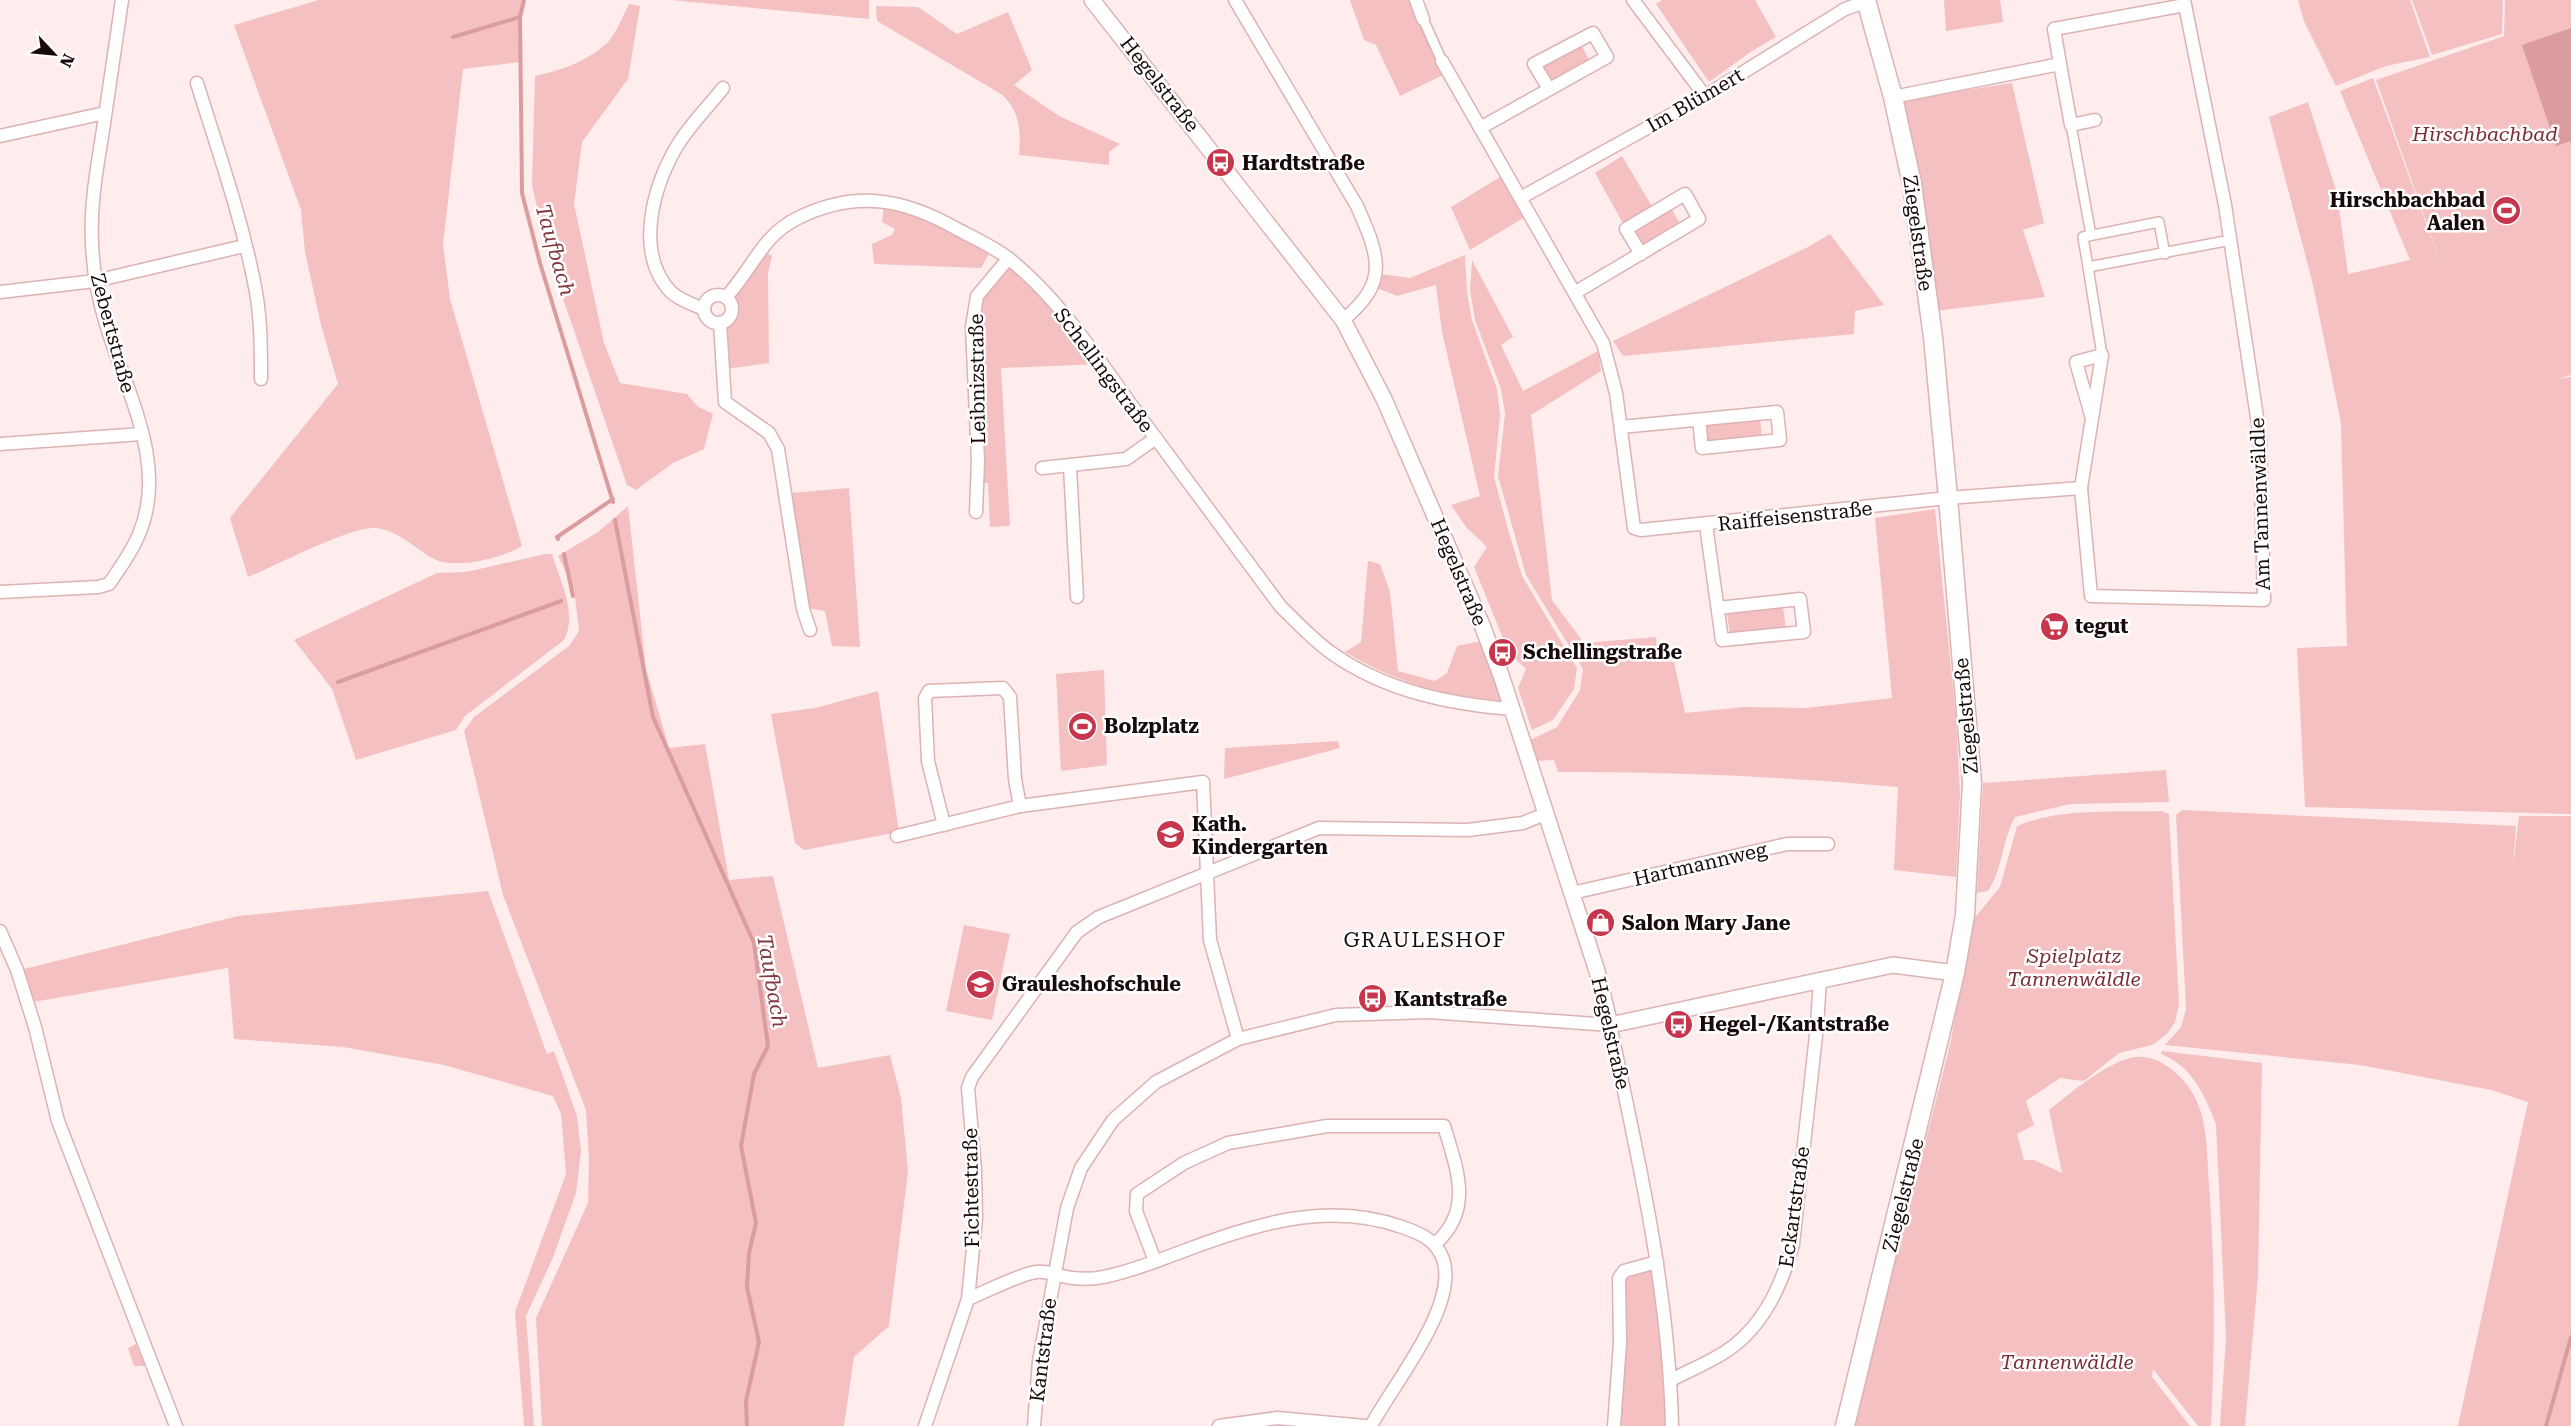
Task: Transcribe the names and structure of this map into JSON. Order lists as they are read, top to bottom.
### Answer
{
  "streets": {
    "main road": ["Ziegelstraße"],
    "street": [
      "Hegelstraße",
      "Im Blümert",
      "Zebertstraße",
      "Schellingstraße",
      "Leibnizstraße",
      "Am Tannenwäldle",
      "Raiffeisenstraße",
      "Hartmannweg",
      "Fichtestraße",
      "Eckartstraße",
      "Kantstraße"
    ]
  },
  "crossings": [
    ["Hegelstraße", "Schellingstraße"],
    ["Hegelstraße", "Hartmannweg"],
    ["Hegelstraße", "Eckartstraße"],
    ["Hegelstraße", "Kantstraße"],
    ["Im Blümert", "Ziegelstraße"],
    ["Ziegelstraße", "Raiffeisenstraße"],
    ["Ziegelstraße", "Kantstraße"],
    ["Schellingstraße", "Leibnizstraße"],
    ["Eckartstraße", "Kantstraße"]
  ],
  "districts": ["GRAULESHOF"],
  "water": ["Taufbach"],
  "parks": ["Hirschbachbad", "Spielplatz Tannenwäldle", "Tannenwäldle"],
  "places": {
    "bus stop": [
      "Hardtstraße",
      "Schellingstraße",
      "Kantstraße",
      "Hegel-/Kantstraße"
    ],
    "sports": ["Hirschbachbad Aalen", "Bolzplatz"],
    "supermarket": ["tegut"],
    "school or university": ["Kath. Kindergarten", "Grauleshofschule"],
    "shop": ["Salon Mary Jane"]
  },
  "north": "bottom right"
}
